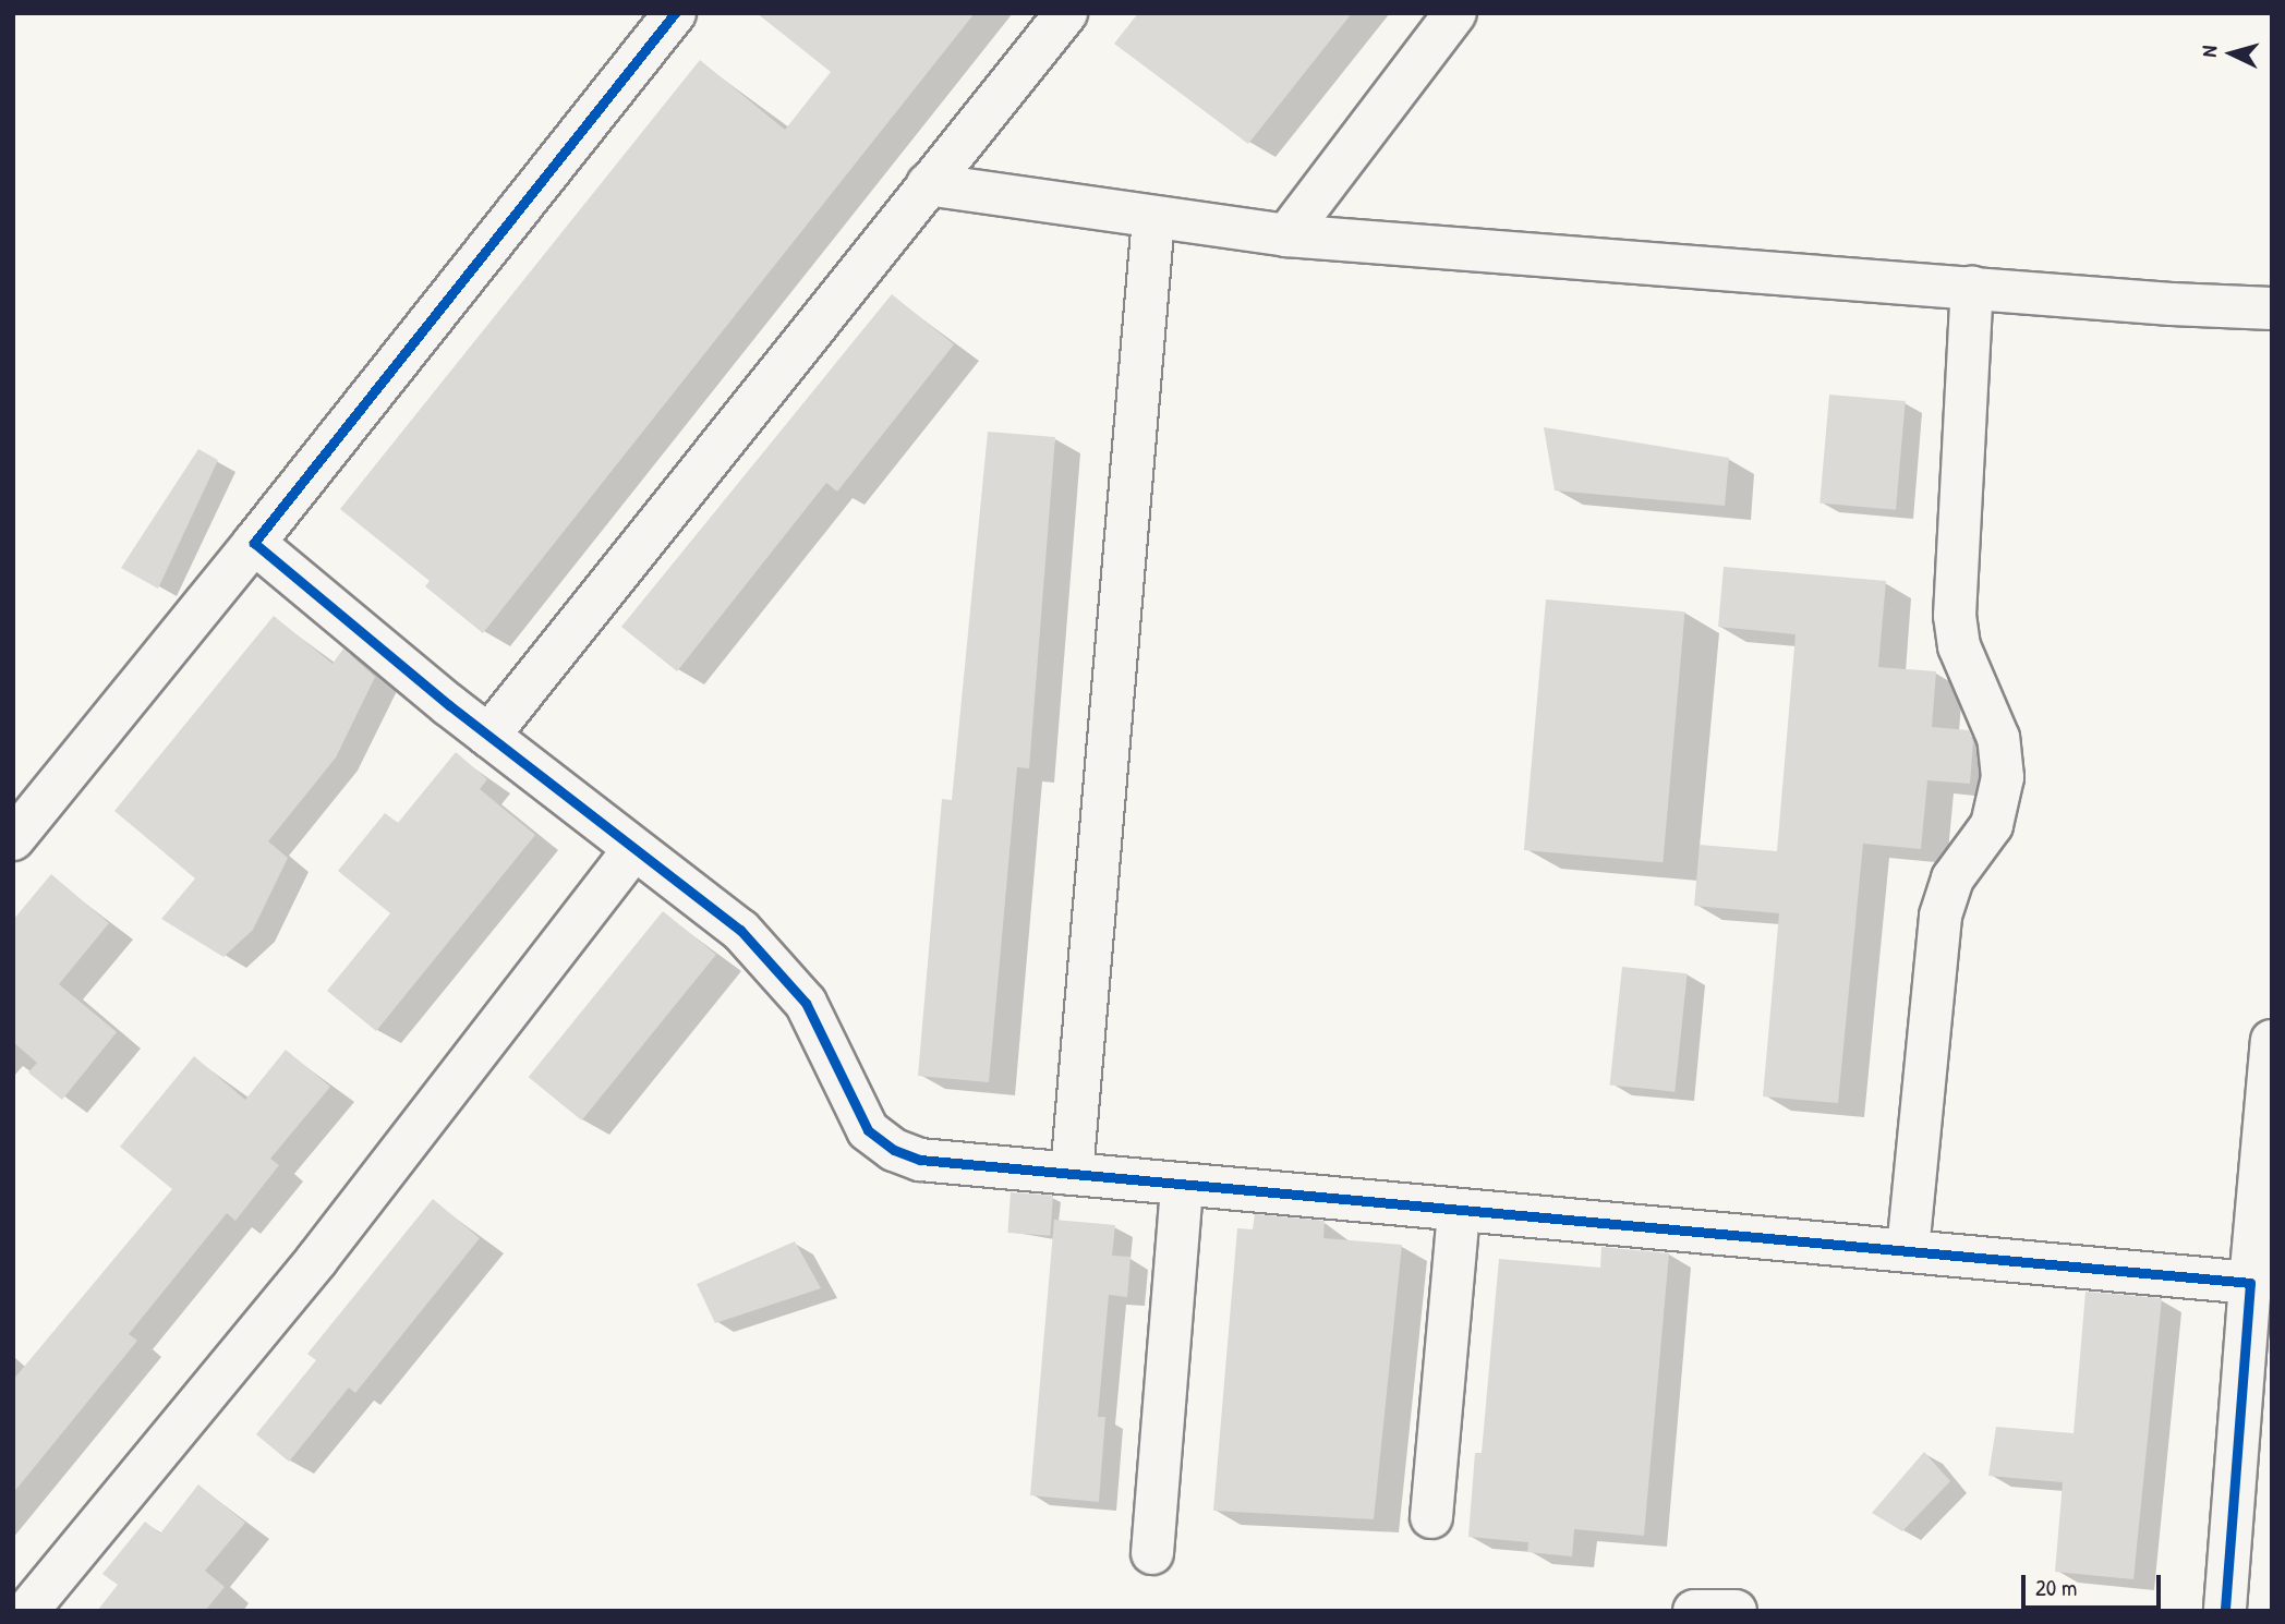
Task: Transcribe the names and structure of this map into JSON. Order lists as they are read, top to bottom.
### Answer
{
  "scale_bar": "20 m",
  "north": "left"
}
